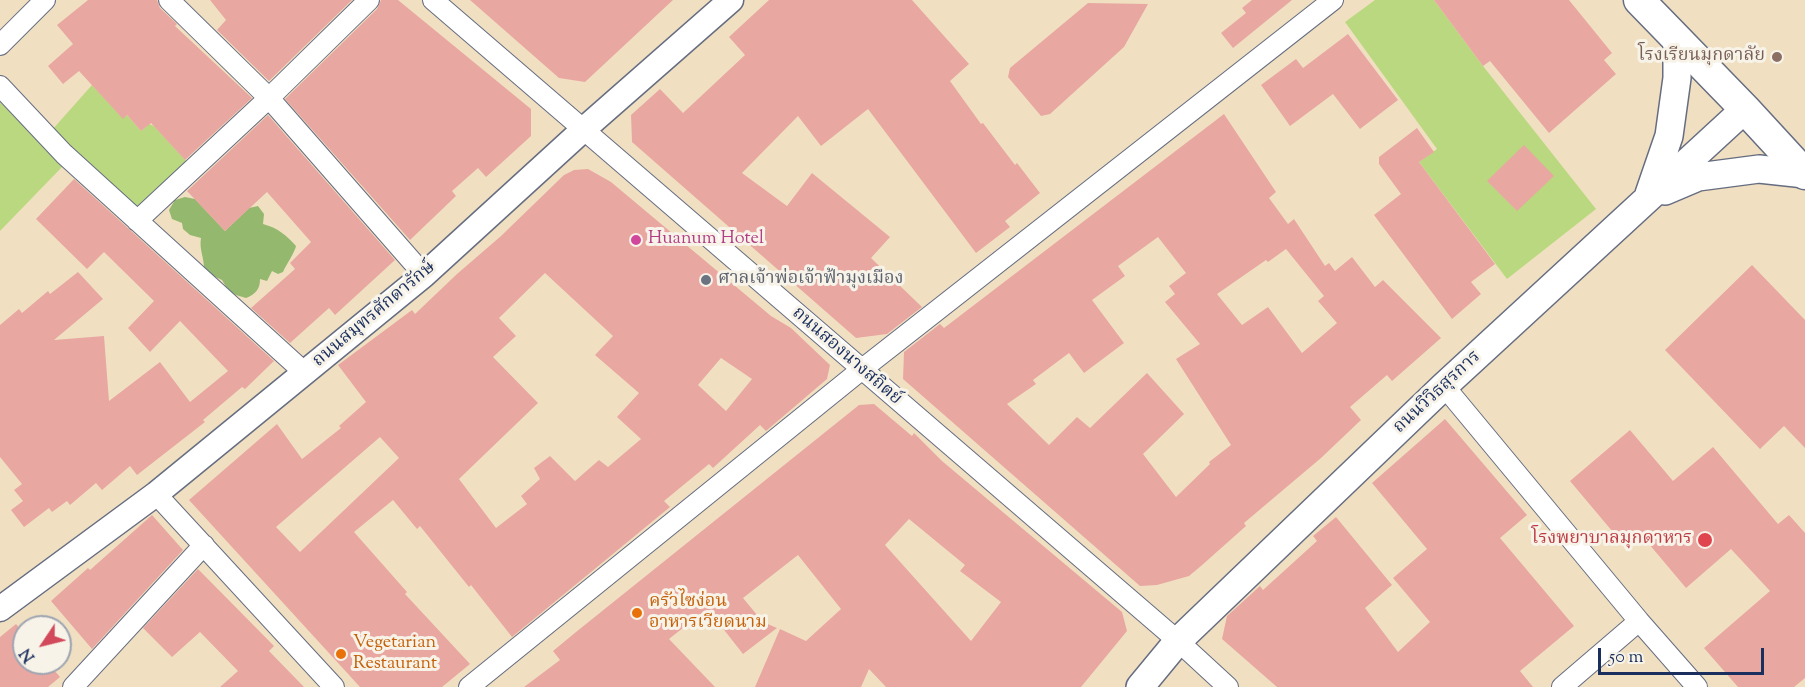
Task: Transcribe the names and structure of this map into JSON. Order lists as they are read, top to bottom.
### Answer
{
  "streets": {
    "main road": ["ถนนวิวิธสุรการ"],
    "street": ["ถนนสมุทรศักดารักษ์", "ถนนสองนางสถิตย์"]
  },
  "crossings": [
    ["ถนนสมุทรศักดารักษ์", "ถนนสองนางสถิตย์"],
    ["ถนนสองนางสถิตย์", "ถนนวิวิธสุรการ"]
  ],
  "places": [
    "โรงเรียนมุกดาลัย",
    "Huanum Hotel",
    "ศาลเจ้าพ่อเจ้าฟ้ามุงเมือง",
    "โรงพยาบาลมุกดาหาร",
    "ครัวไซง่อน อาหารเวียดนาม",
    "Vegetarian Restaurant"
  ],
  "scale_bar": "50 m",
  "north": "bottom left"
}
